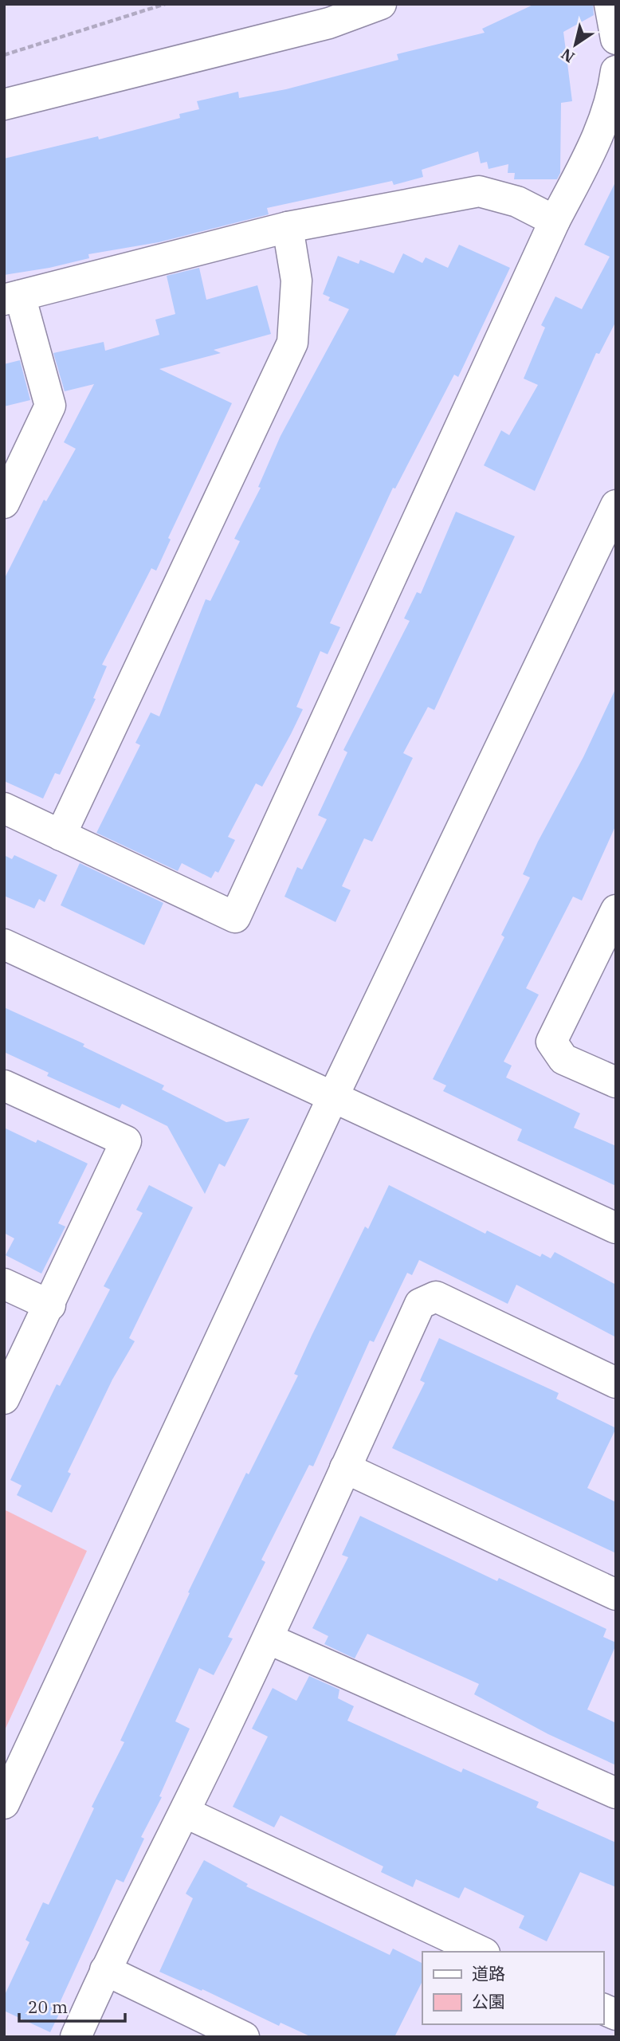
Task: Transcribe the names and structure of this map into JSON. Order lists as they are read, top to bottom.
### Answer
{
  "legend": ["道路", "公園"],
  "scale_bar": "20 m",
  "north": "bottom left"
}
